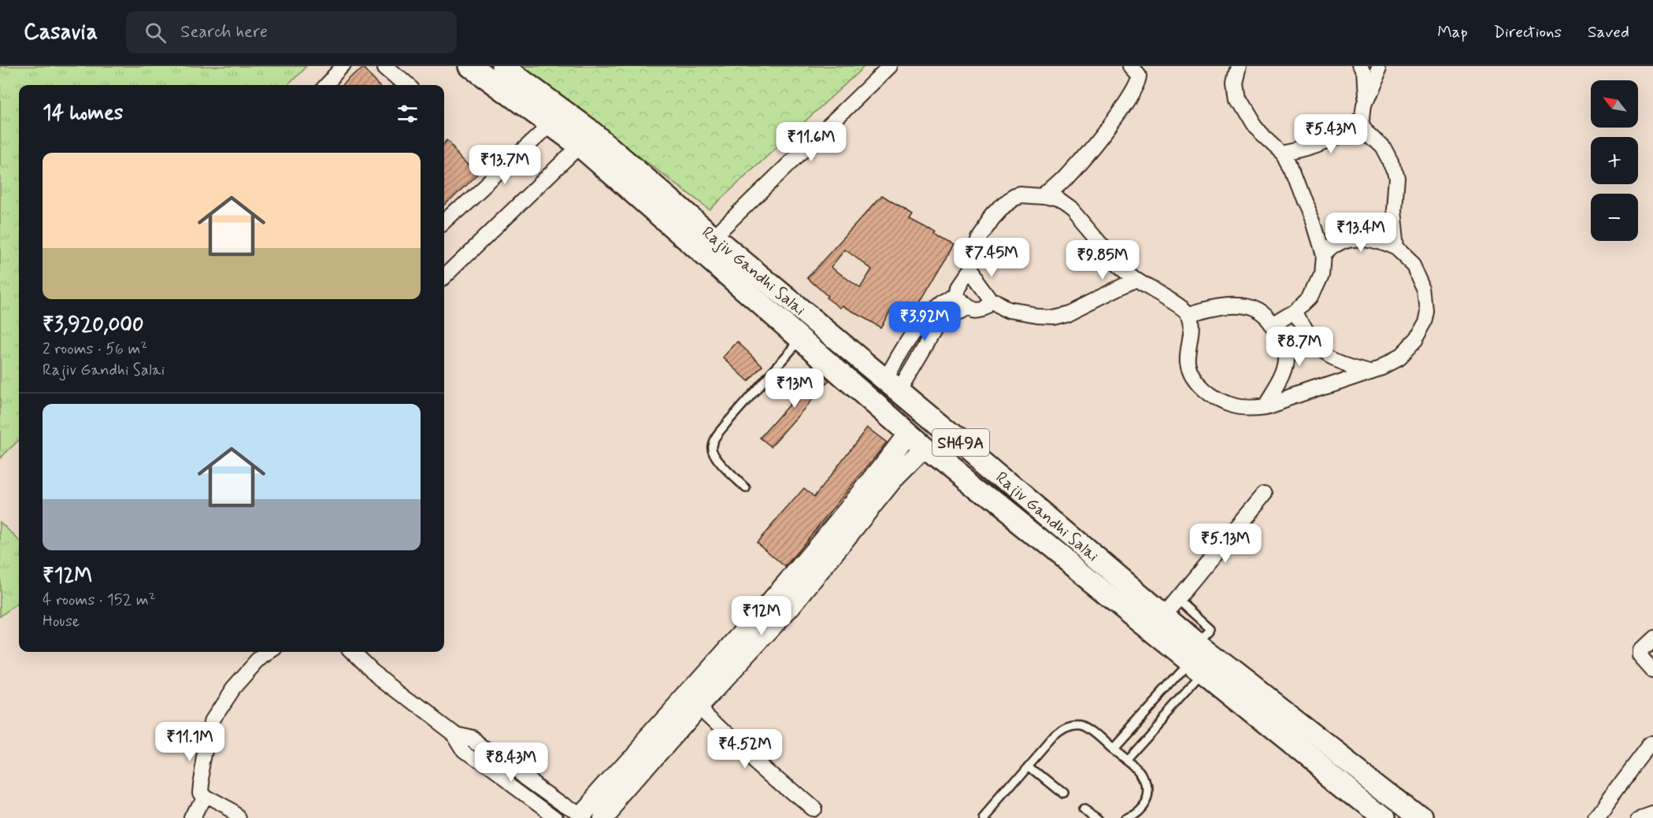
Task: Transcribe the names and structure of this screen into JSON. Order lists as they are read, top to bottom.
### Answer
{
  "streets": {
    "main road": ["Rajiv Gandhi Salai", "SH49A"]
  },
  "north": "top left",
  "page": {
    "header": "Casavia",
    "search": "Search here",
    "nav": ["Map", "Directions", "Saved"],
    "map_buttons": ["+", "−"],
    "heading": "14 homes",
    "price": [
      "₹5.43M",
      "₹11.6M",
      "₹13.7M",
      "₹13.4M",
      "₹7.45M",
      "₹9.85M",
      "₹3.92M",
      "₹8.7M",
      "₹13M",
      "₹5.13M",
      "₹12M",
      "₹11.1M",
      "₹4.52M",
      "₹8.43M"
    ],
    "list": [
      {
        "name": "₹3,920,000",
        "note": "2 rooms · 56 m² · Rajiv Gandhi Salai"
      },
      {
        "name": "₹12M",
        "note": "4 rooms · 152 m² · House"
      }
    ]
  }
}
